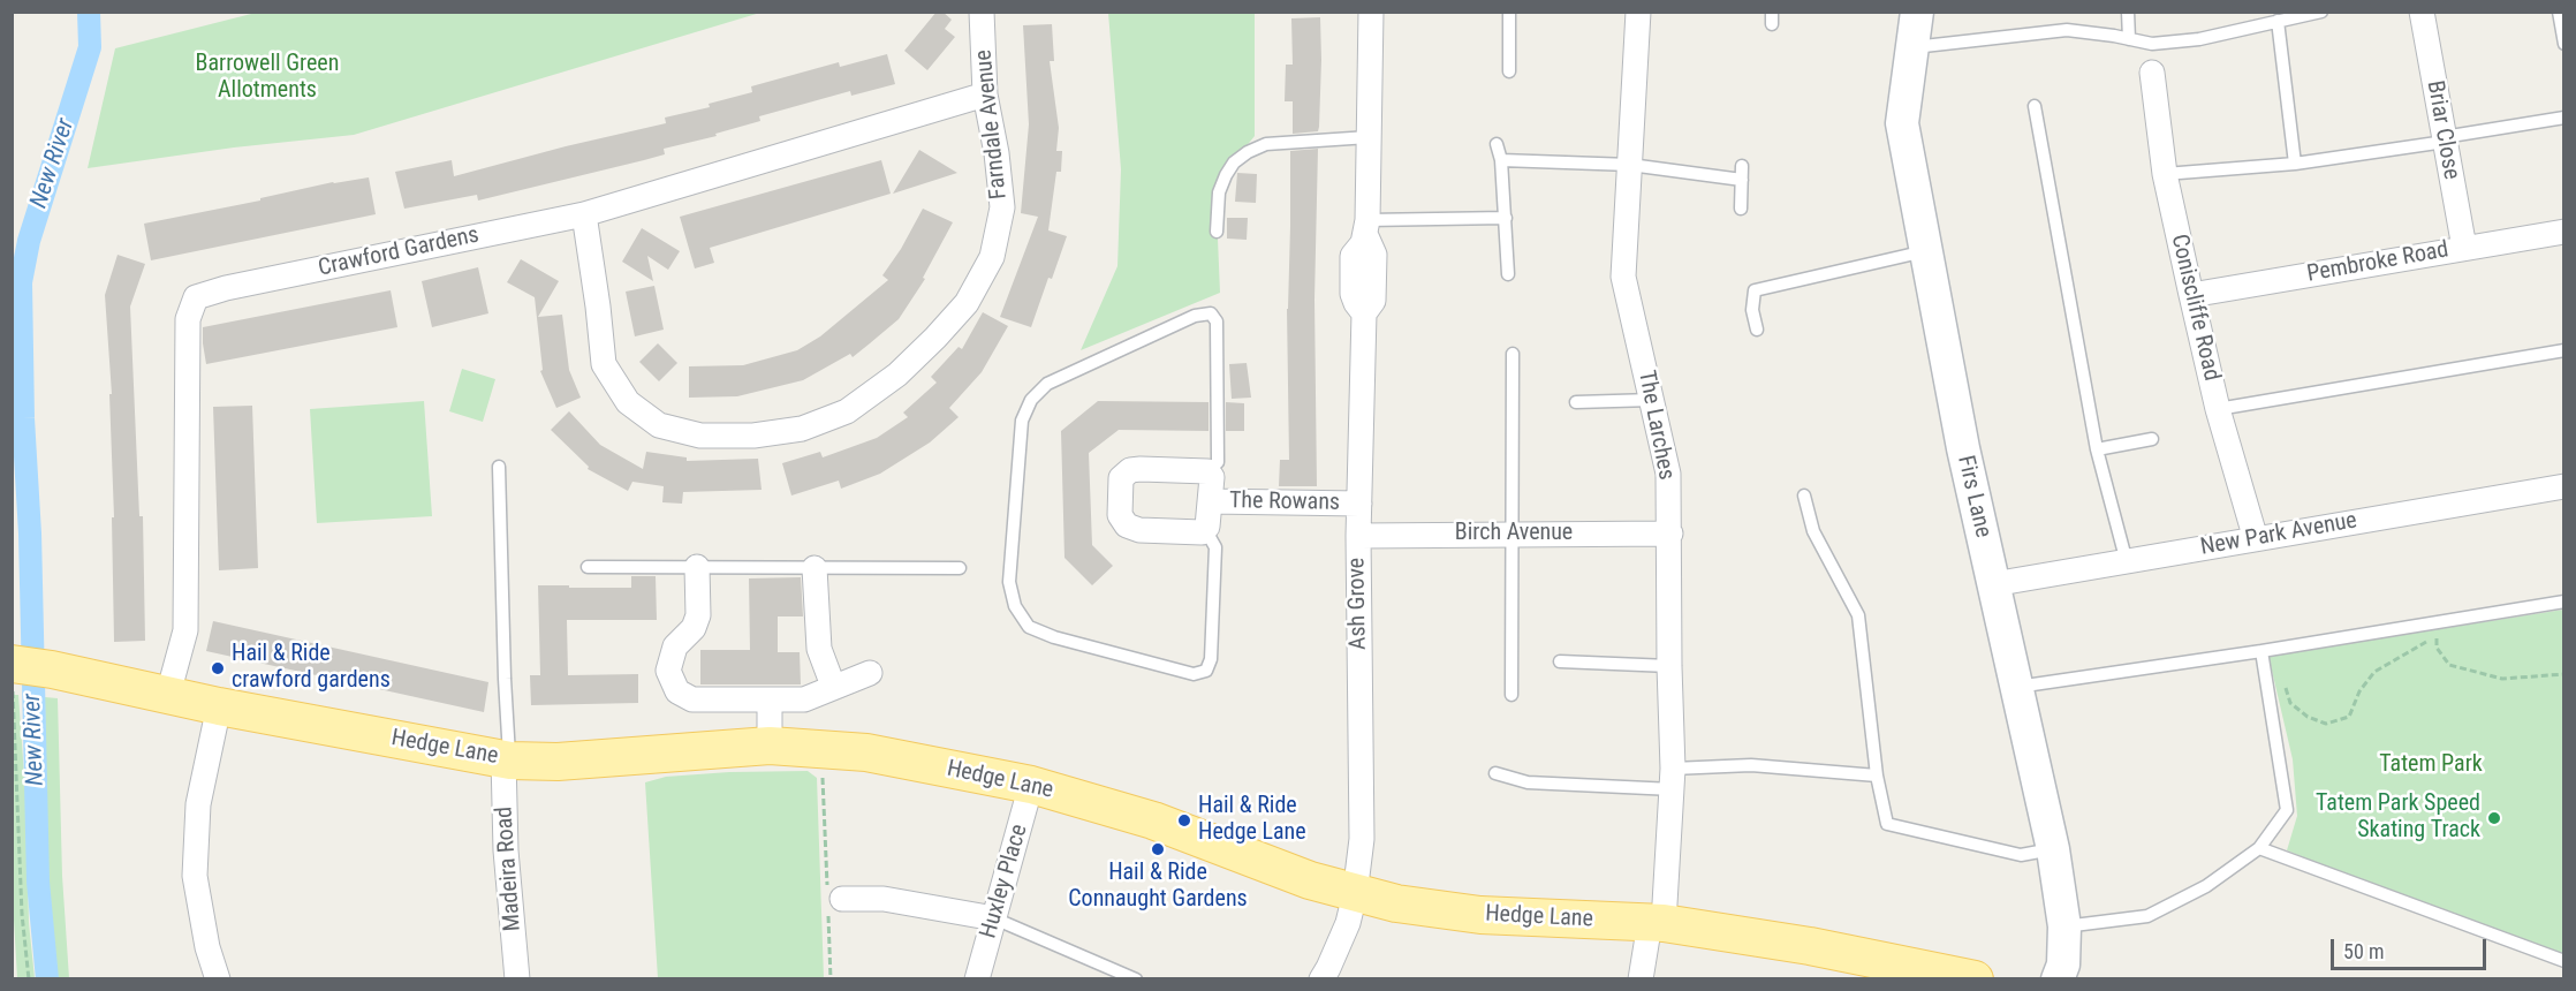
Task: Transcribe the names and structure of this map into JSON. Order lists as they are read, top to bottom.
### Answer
{
  "streets": {
    "main road": ["Hedge Lane"],
    "street": [
      "Farndale Avenue",
      "Briar Close",
      "Crawford Gardens",
      "Pembroke Road",
      "Coniscliffe Road",
      "The Larches",
      "Firs Lane",
      "The Rowans",
      "Birch Avenue",
      "New Park Avenue",
      "Ash Grove",
      "Madeira Road",
      "Huxley Place"
    ]
  },
  "crossings": [
    ["Farndale Avenue", "Crawford Gardens"],
    ["Briar Close", "Pembroke Road"],
    ["Crawford Gardens", "Hedge Lane"],
    ["Pembroke Road", "Coniscliffe Road"],
    ["Coniscliffe Road", "New Park Avenue"],
    ["The Larches", "Birch Avenue"],
    ["The Larches", "Hedge Lane"],
    ["Firs Lane", "New Park Avenue"],
    ["The Rowans", "Ash Grove"],
    ["Birch Avenue", "Ash Grove"],
    ["Ash Grove", "Hedge Lane"],
    ["Hedge Lane", "Madeira Road"],
    ["Hedge Lane", "Huxley Place"]
  ],
  "water": ["New River"],
  "parks": ["Barrowell Green Allotments", "Tatem Park"],
  "places": [
    "Hail & Ride crawford gardens",
    "Tatem Park Speed Skating Track",
    "Hail & Ride Hedge Lane",
    "Hail & Ride Connaught Gardens"
  ],
  "scale_bar": "50 m"
}
